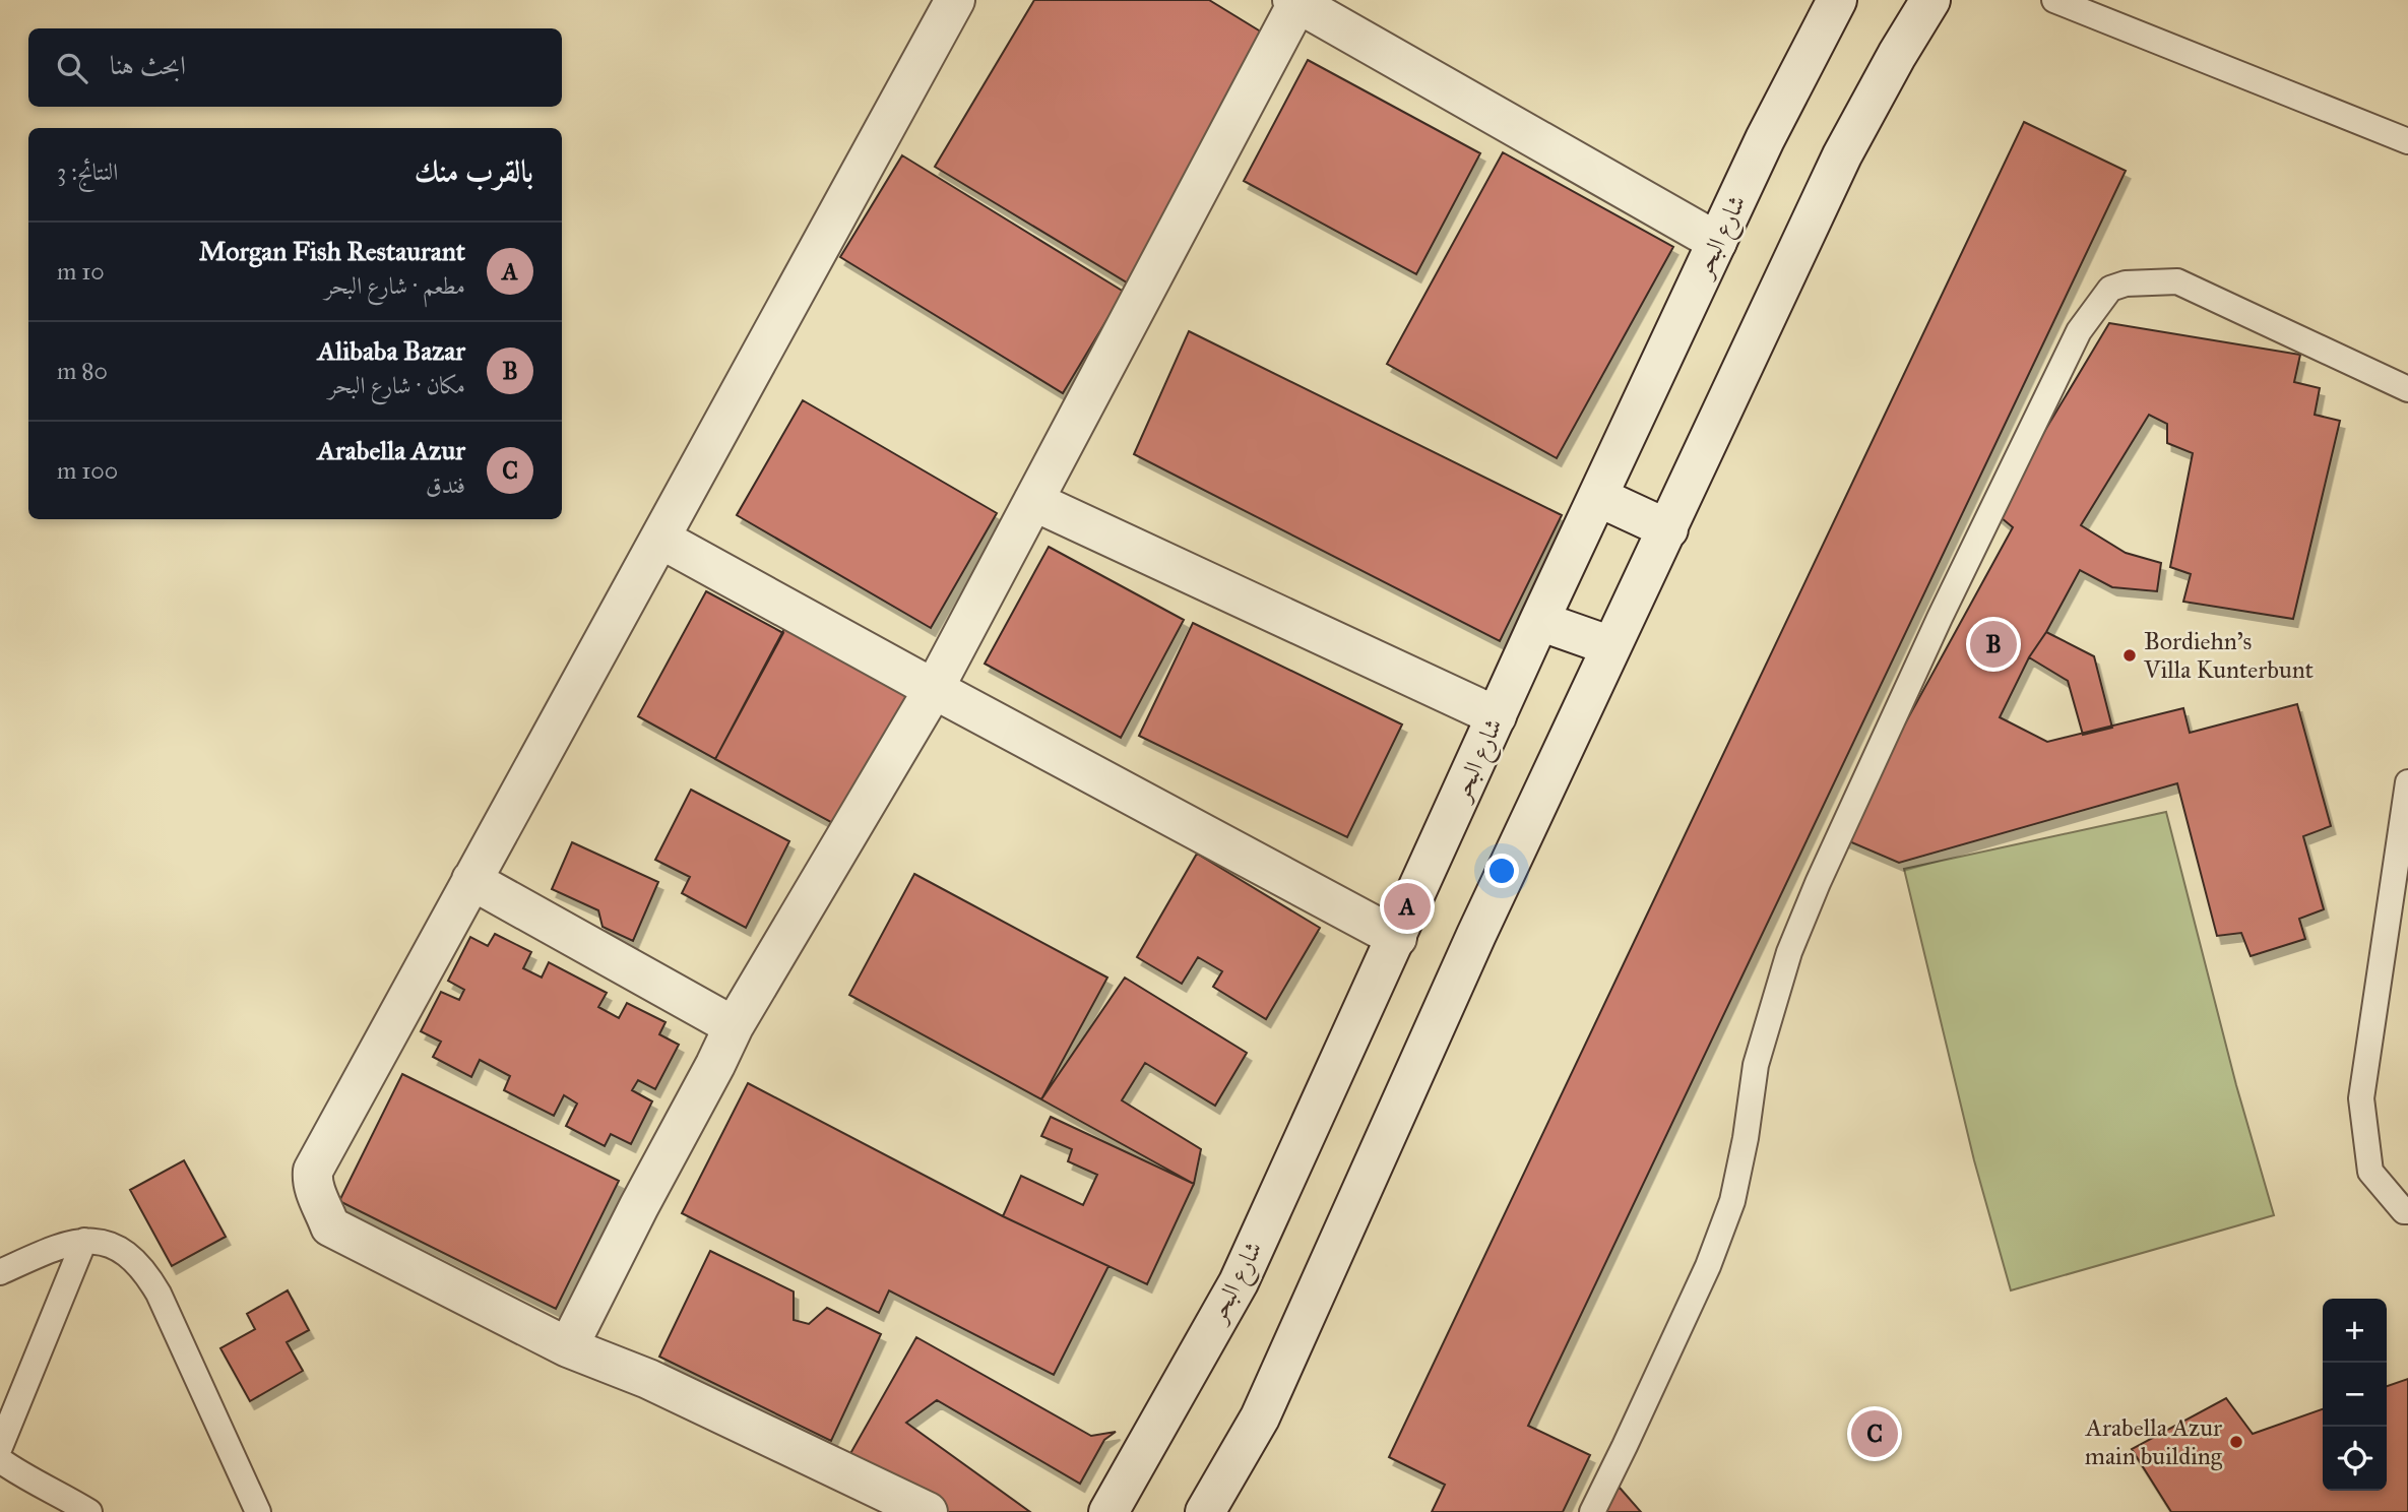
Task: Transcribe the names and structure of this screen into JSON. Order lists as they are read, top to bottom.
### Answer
{
  "streets": {
    "street": ["شارع البحر"]
  },
  "places": ["Bordiehn's Villa Kunterbunt", "Arabella Azur main building"],
  "page": {
    "search": "ابحث هنا",
    "heading": ["بالقرب منك", "النتائج: 3"],
    "list": [
      {
        "mark": "A",
        "name": "Morgan Fish Restaurant",
        "note": "مطعم · شارع البحر",
        "value": "10 m"
      },
      {
        "mark": "B",
        "name": "Alibaba Bazar",
        "note": "مكان · شارع البحر",
        "value": "80 m"
      },
      {
        "mark": "C",
        "name": "Arabella Azur",
        "note": "فندق",
        "value": "100 m"
      }
    ],
    "pins": ["B", "A", "C"],
    "map_buttons": ["+", "−"]
  }
}
